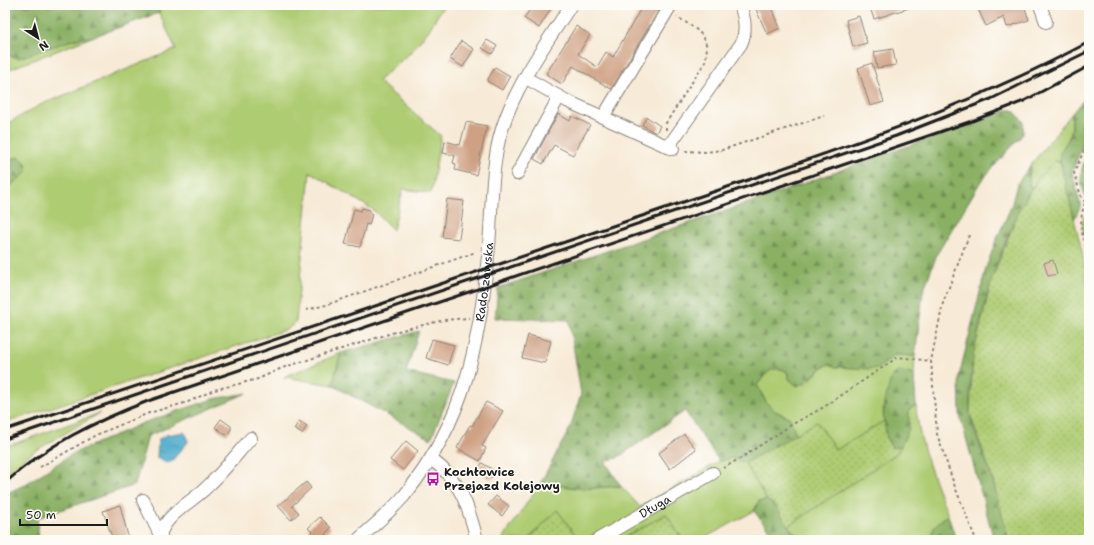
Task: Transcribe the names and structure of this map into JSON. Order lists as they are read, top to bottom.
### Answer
{
  "streets": {
    "street": ["Radoszowska", "Długa"]
  },
  "places": {
    "bus stop": ["Kochłowice Przejazd Kolejowy"]
  },
  "scale_bar": "50 m",
  "north": "bottom right"
}
